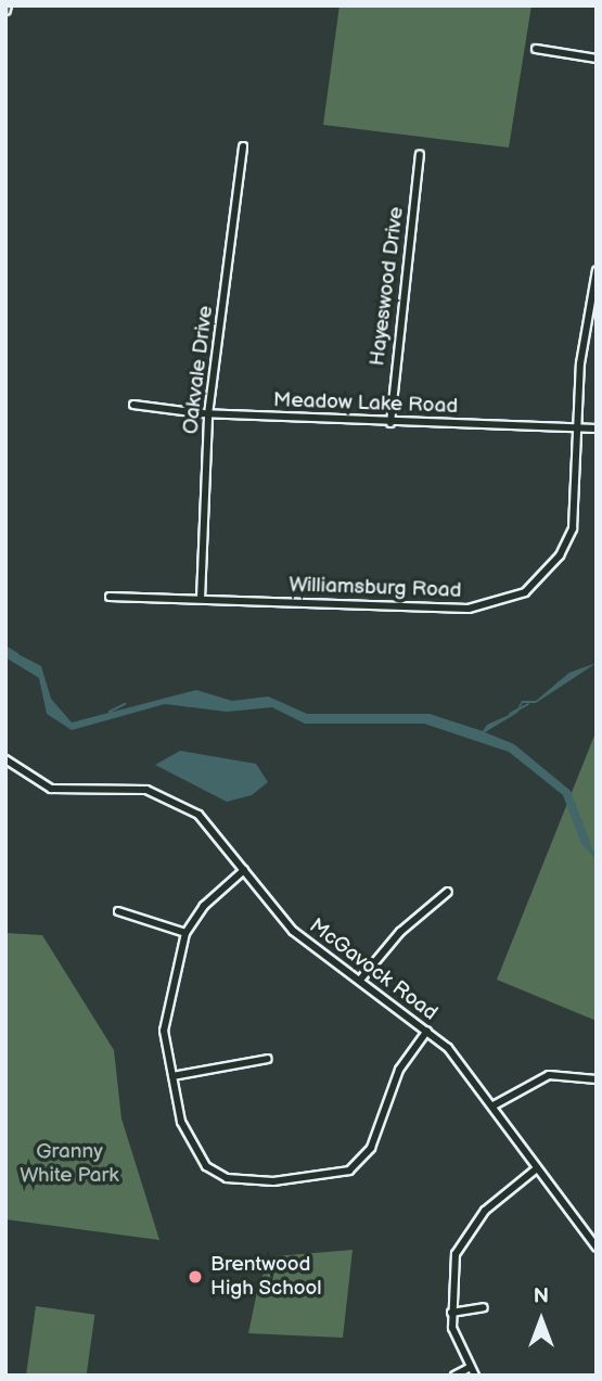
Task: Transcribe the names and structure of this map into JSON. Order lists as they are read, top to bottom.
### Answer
{
  "streets": {
    "street": [
      "Hayeswood Drive",
      "Oakvale Drive",
      "Meadow Lake Road",
      "Williamsburg Road",
      "McGavock Road"
    ]
  },
  "crossings": [
    ["Hayeswood Drive", "Meadow Lake Road"],
    ["Oakvale Drive", "Meadow Lake Road"],
    ["Oakvale Drive", "Williamsburg Road"],
    ["Meadow Lake Road", "Williamsburg Road"]
  ],
  "parks": ["Granny White Park"],
  "places": ["Brentwood High School"],
  "north": "top"
}
